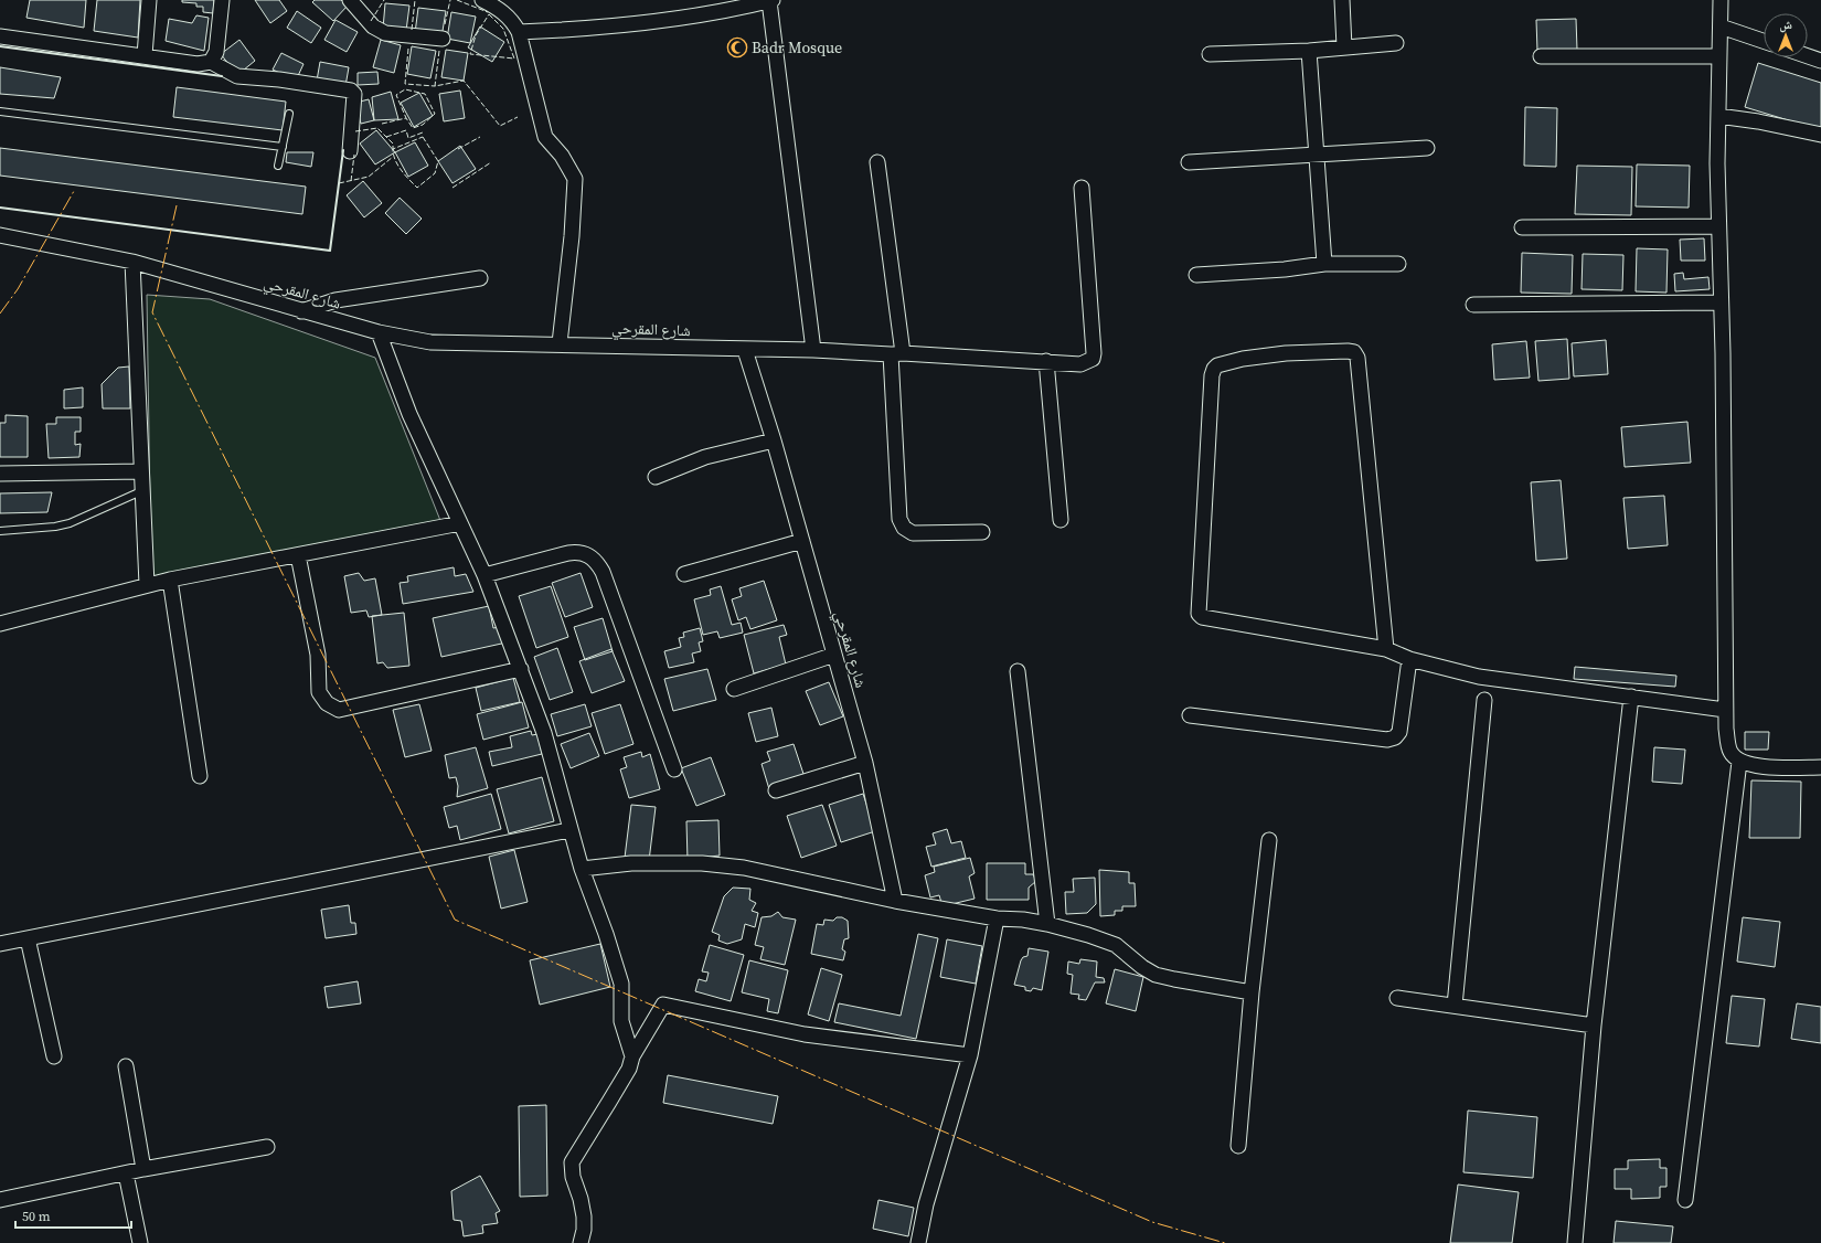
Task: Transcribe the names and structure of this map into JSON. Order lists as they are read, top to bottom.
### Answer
{
  "streets": {
    "street": ["شارع المقرحي"]
  },
  "places": {
    "mosque": ["Badr Mosque"]
  },
  "scale_bar": "50 m",
  "north": "top"
}
